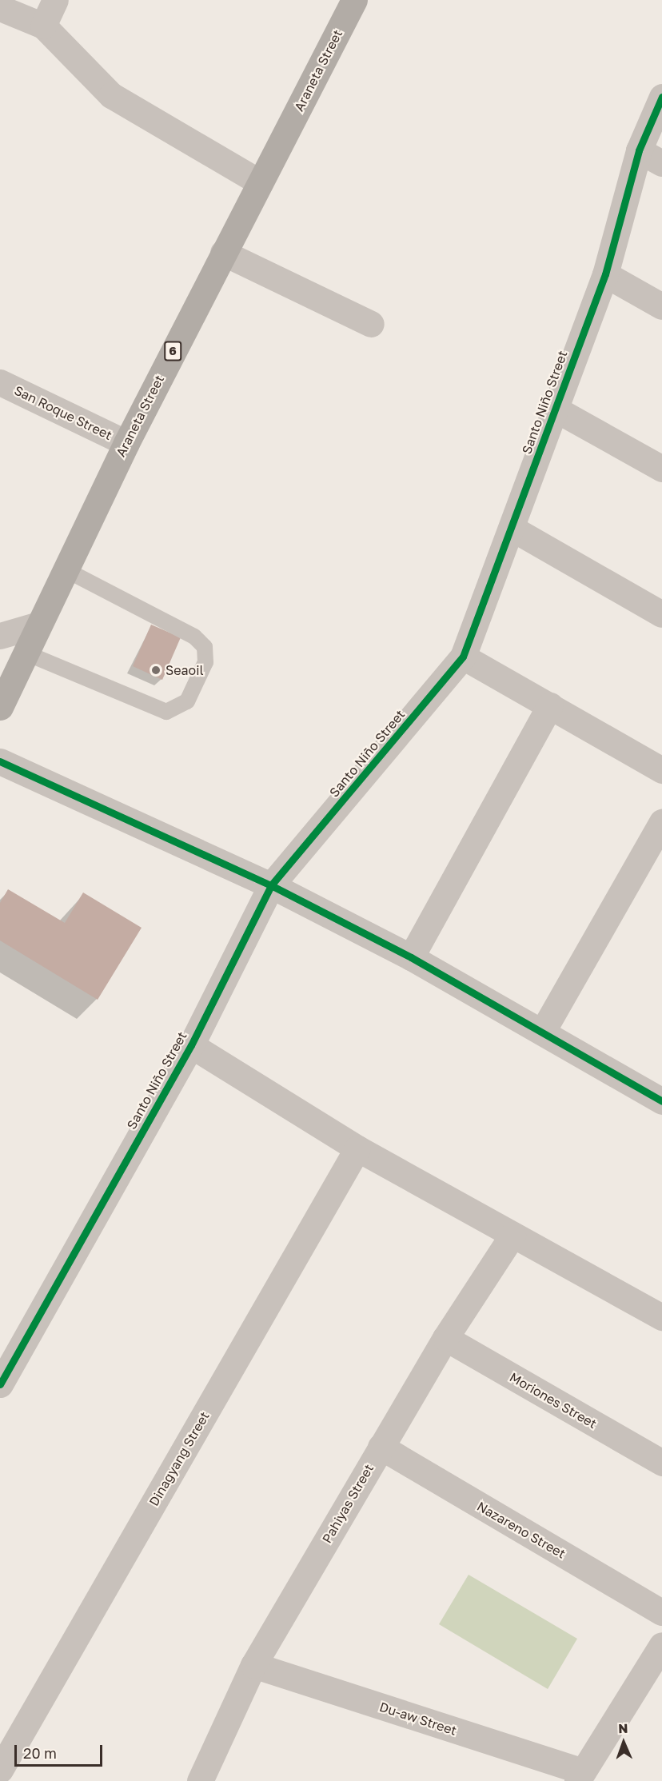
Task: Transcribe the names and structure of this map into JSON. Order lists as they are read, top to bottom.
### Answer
{
  "streets": {
    "highway": ["Araneta Street", "6"],
    "street": [
      "Santo Niño Street",
      "San Roque Street",
      "Moriones Street",
      "Dinagyang Street",
      "Pahiyas Street",
      "Nazareno Street",
      "Du-aw Street"
    ]
  },
  "crossings": [
    ["Araneta Street", "San Roque Street"],
    ["Moriones Street", "Pahiyas Street"],
    ["Pahiyas Street", "Nazareno Street"],
    ["Pahiyas Street", "Du-aw Street"]
  ],
  "places": ["Seaoil"],
  "scale_bar": "20 m",
  "north": "top"
}
